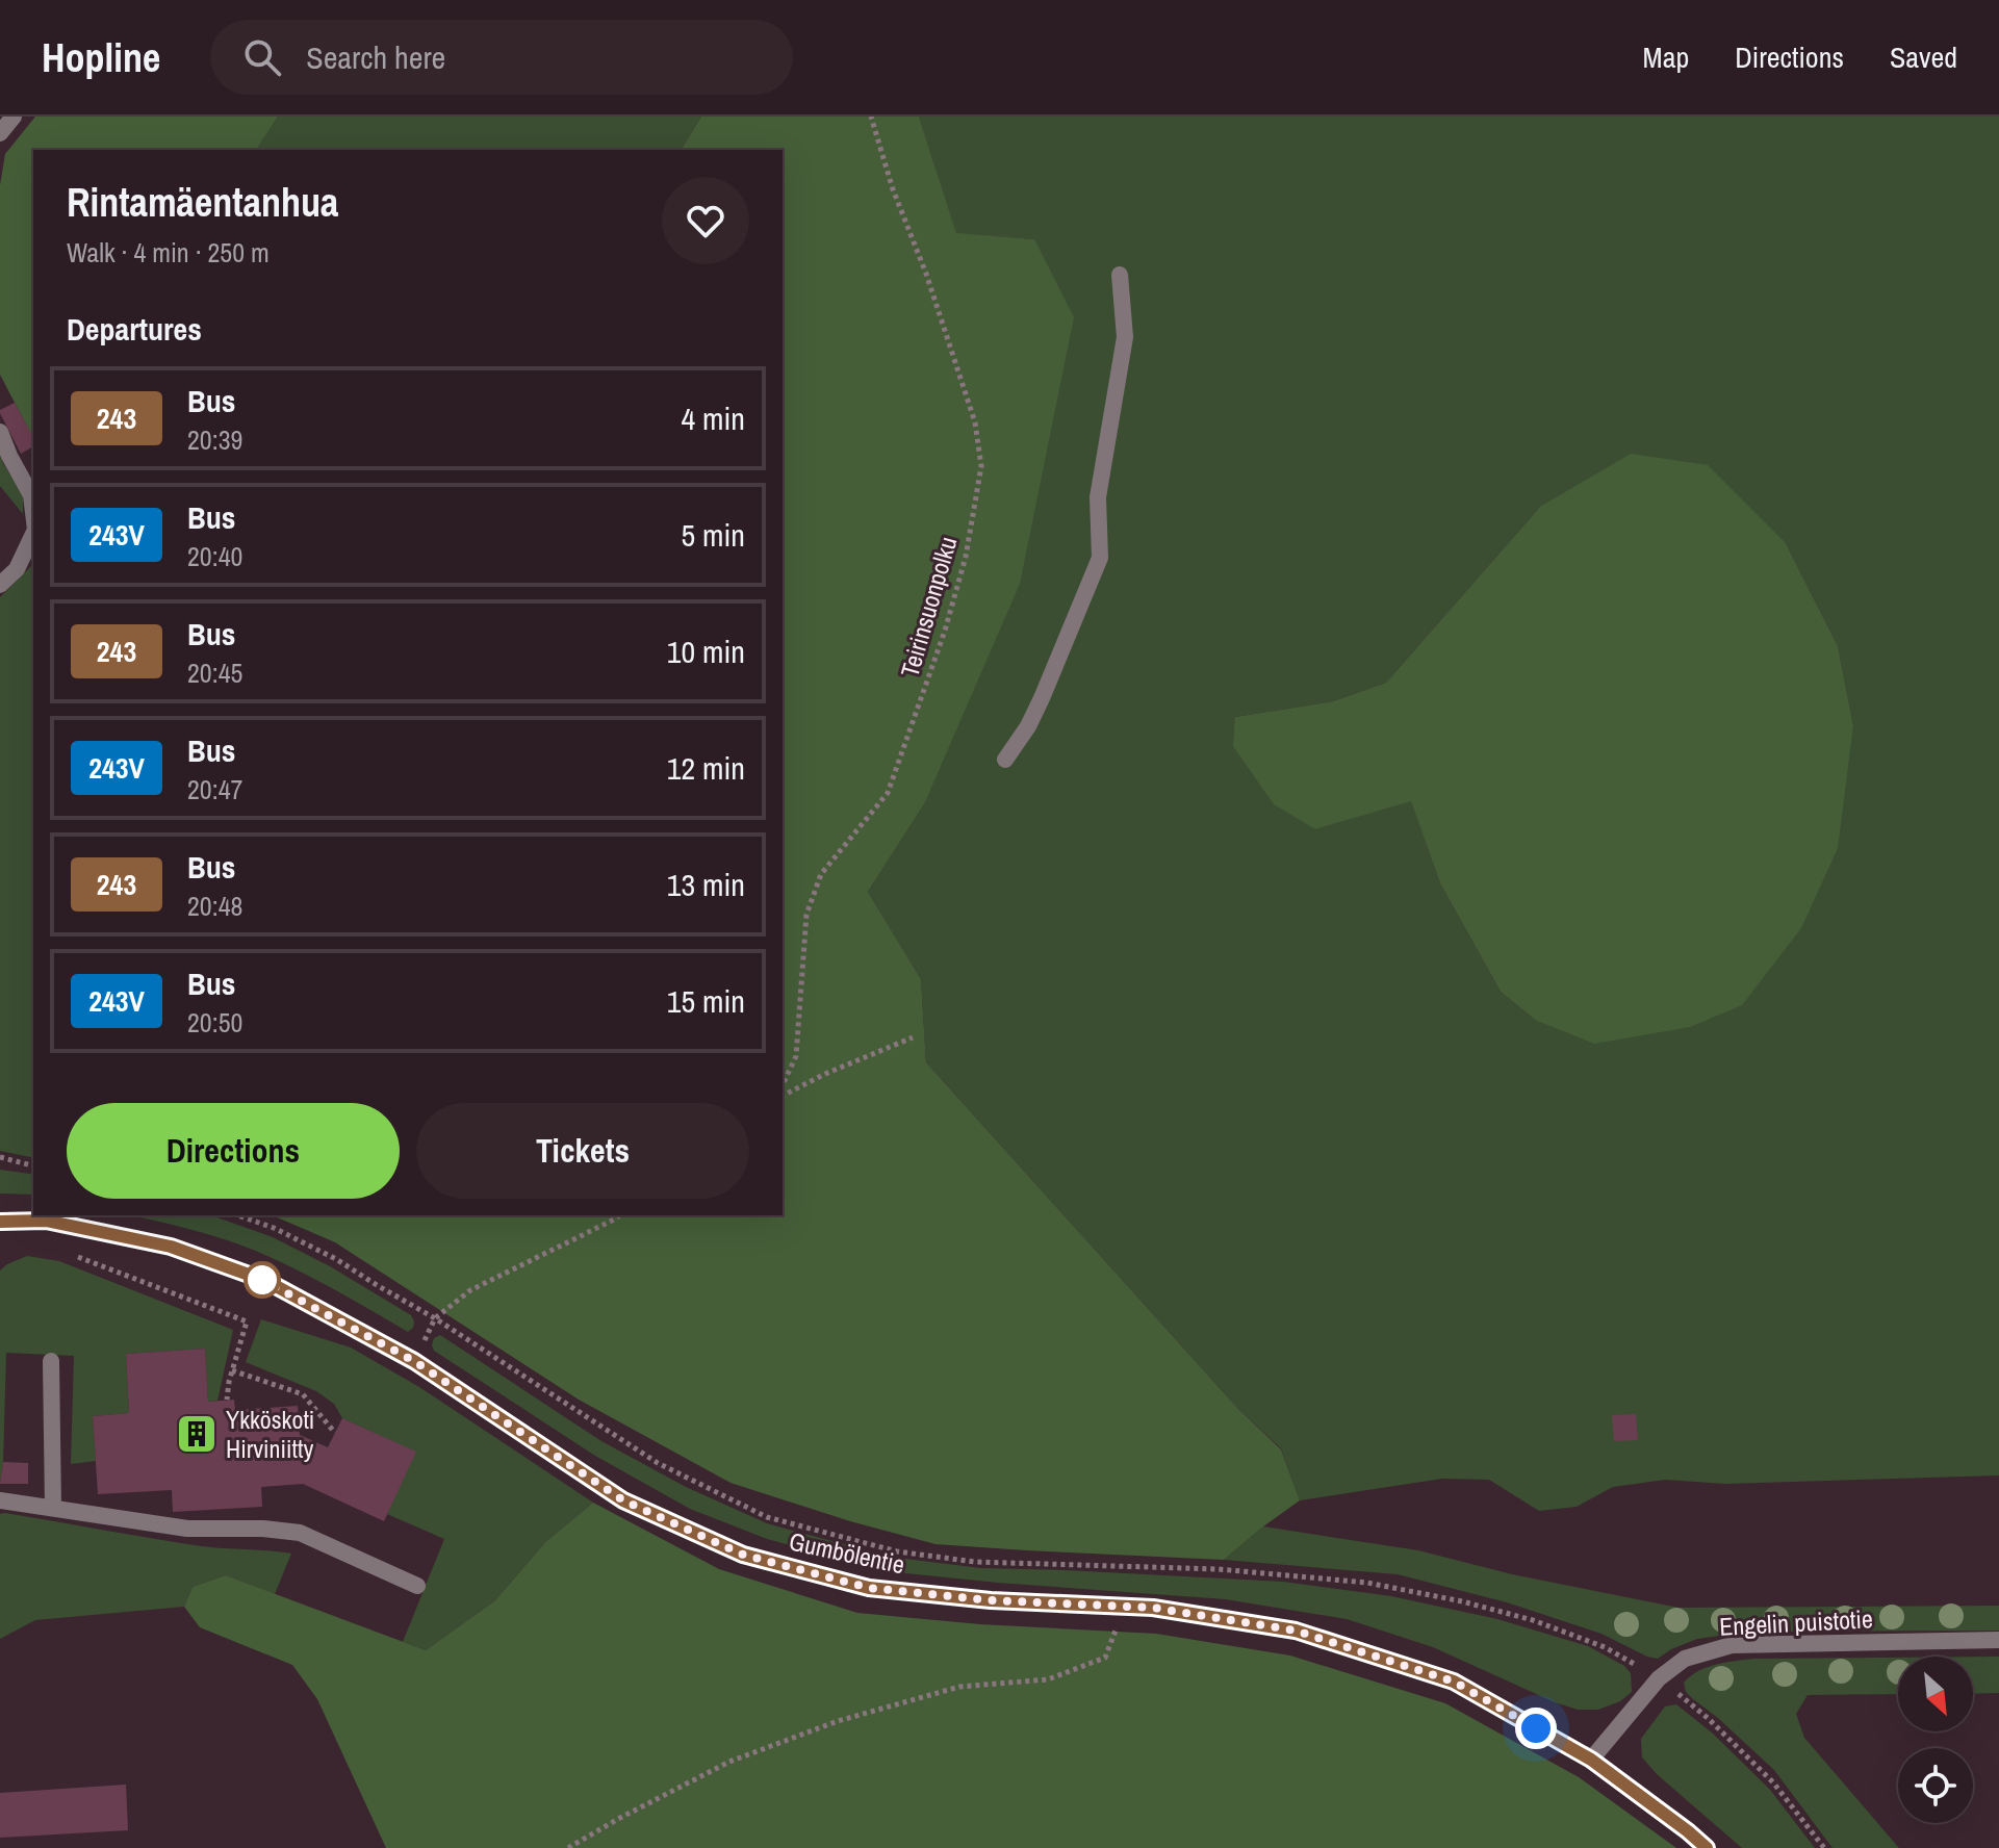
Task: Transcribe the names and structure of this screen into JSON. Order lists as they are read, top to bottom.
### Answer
{
  "streets": {
    "main road": ["Gumbölentie"],
    "street": ["Engelin puistotie"],
    "path": ["Teirinsuonpolku"]
  },
  "crossings": [
    ["Gumbölentie", "Engelin puistotie"]
  ],
  "places": {
    "building": ["Ykköskoti Hirviniitty"]
  },
  "lines": ["bus line 243"],
  "north": "bottom right",
  "page": {
    "header": "Hopline",
    "search": "Search here",
    "nav": ["Map", "Directions", "Saved"],
    "heading": [
      ["Rintamäentanhua", "Walk · 4 min · 250 m"],
      "Departures"
    ],
    "list": [
      {
        "mark": "243",
        "name": "Bus",
        "note": "20:39",
        "value": "4 min"
      },
      {
        "mark": "243V",
        "name": "Bus",
        "note": "20:40",
        "value": "5 min"
      },
      {
        "mark": "243",
        "name": "Bus",
        "note": "20:45",
        "value": "10 min"
      },
      {
        "mark": "243V",
        "name": "Bus",
        "note": "20:47",
        "value": "12 min"
      },
      {
        "mark": "243",
        "name": "Bus",
        "note": "20:48",
        "value": "13 min"
      },
      {
        "mark": "243V",
        "name": "Bus",
        "note": "20:50",
        "value": "15 min"
      }
    ],
    "buttons": ["Directions", "Tickets"]
  }
}
